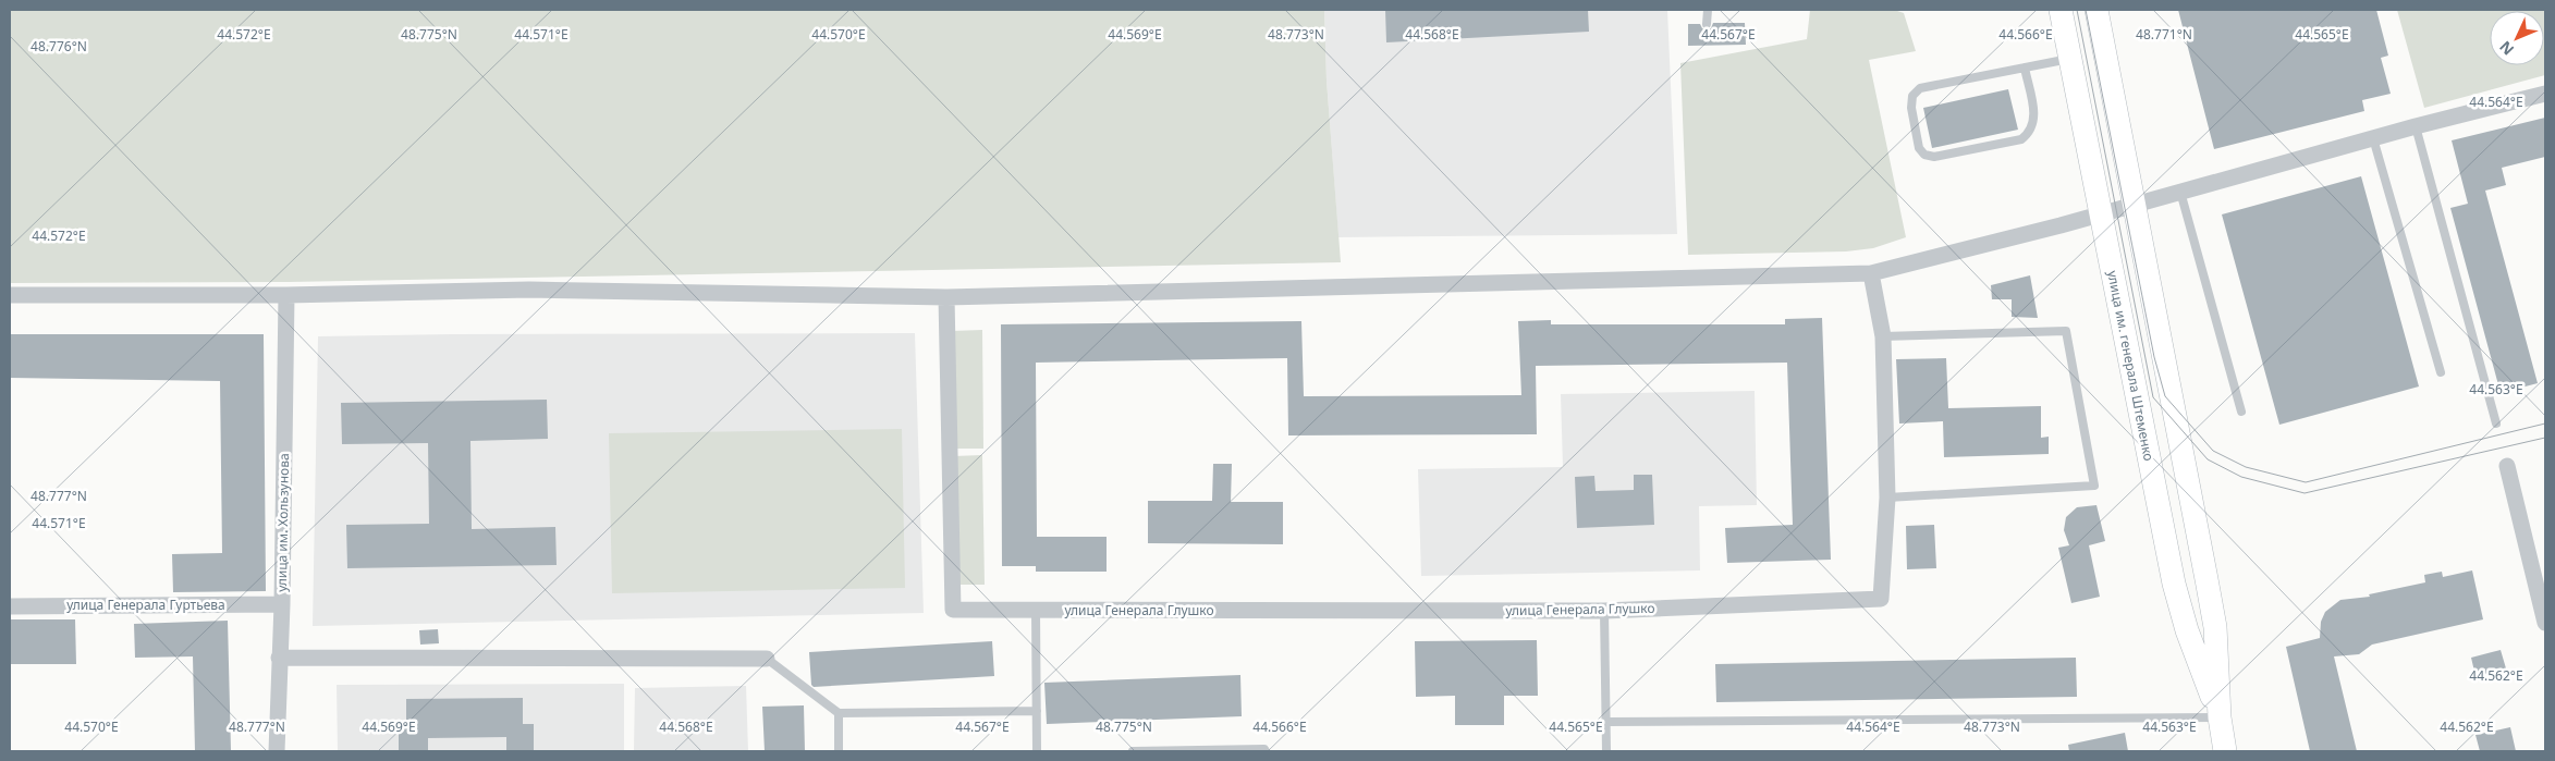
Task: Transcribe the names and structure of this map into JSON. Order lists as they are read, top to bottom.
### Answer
{
  "streets": {
    "street": [
      "улица им. генерала Штеменко",
      "улица им. Хользунова",
      "улица Генерала Гуртьева",
      "улица Генерала Глушко"
    ]
  },
  "crossings": [
    ["улица им. Хользунова", "улица Генерала Гуртьева"]
  ],
  "north": "bottom left",
  "coordinates": [
    "44.572°E",
    "44.571°E",
    "44.570°E",
    "44.569°E",
    "44.568°E",
    "44.567°E",
    "44.566°E",
    "44.565°E",
    "48.775°N",
    "48.773°N",
    "48.771°N",
    "48.776°N",
    "44.564°E",
    "44.563°E",
    "48.777°N",
    "44.562°E"
  ]
}
